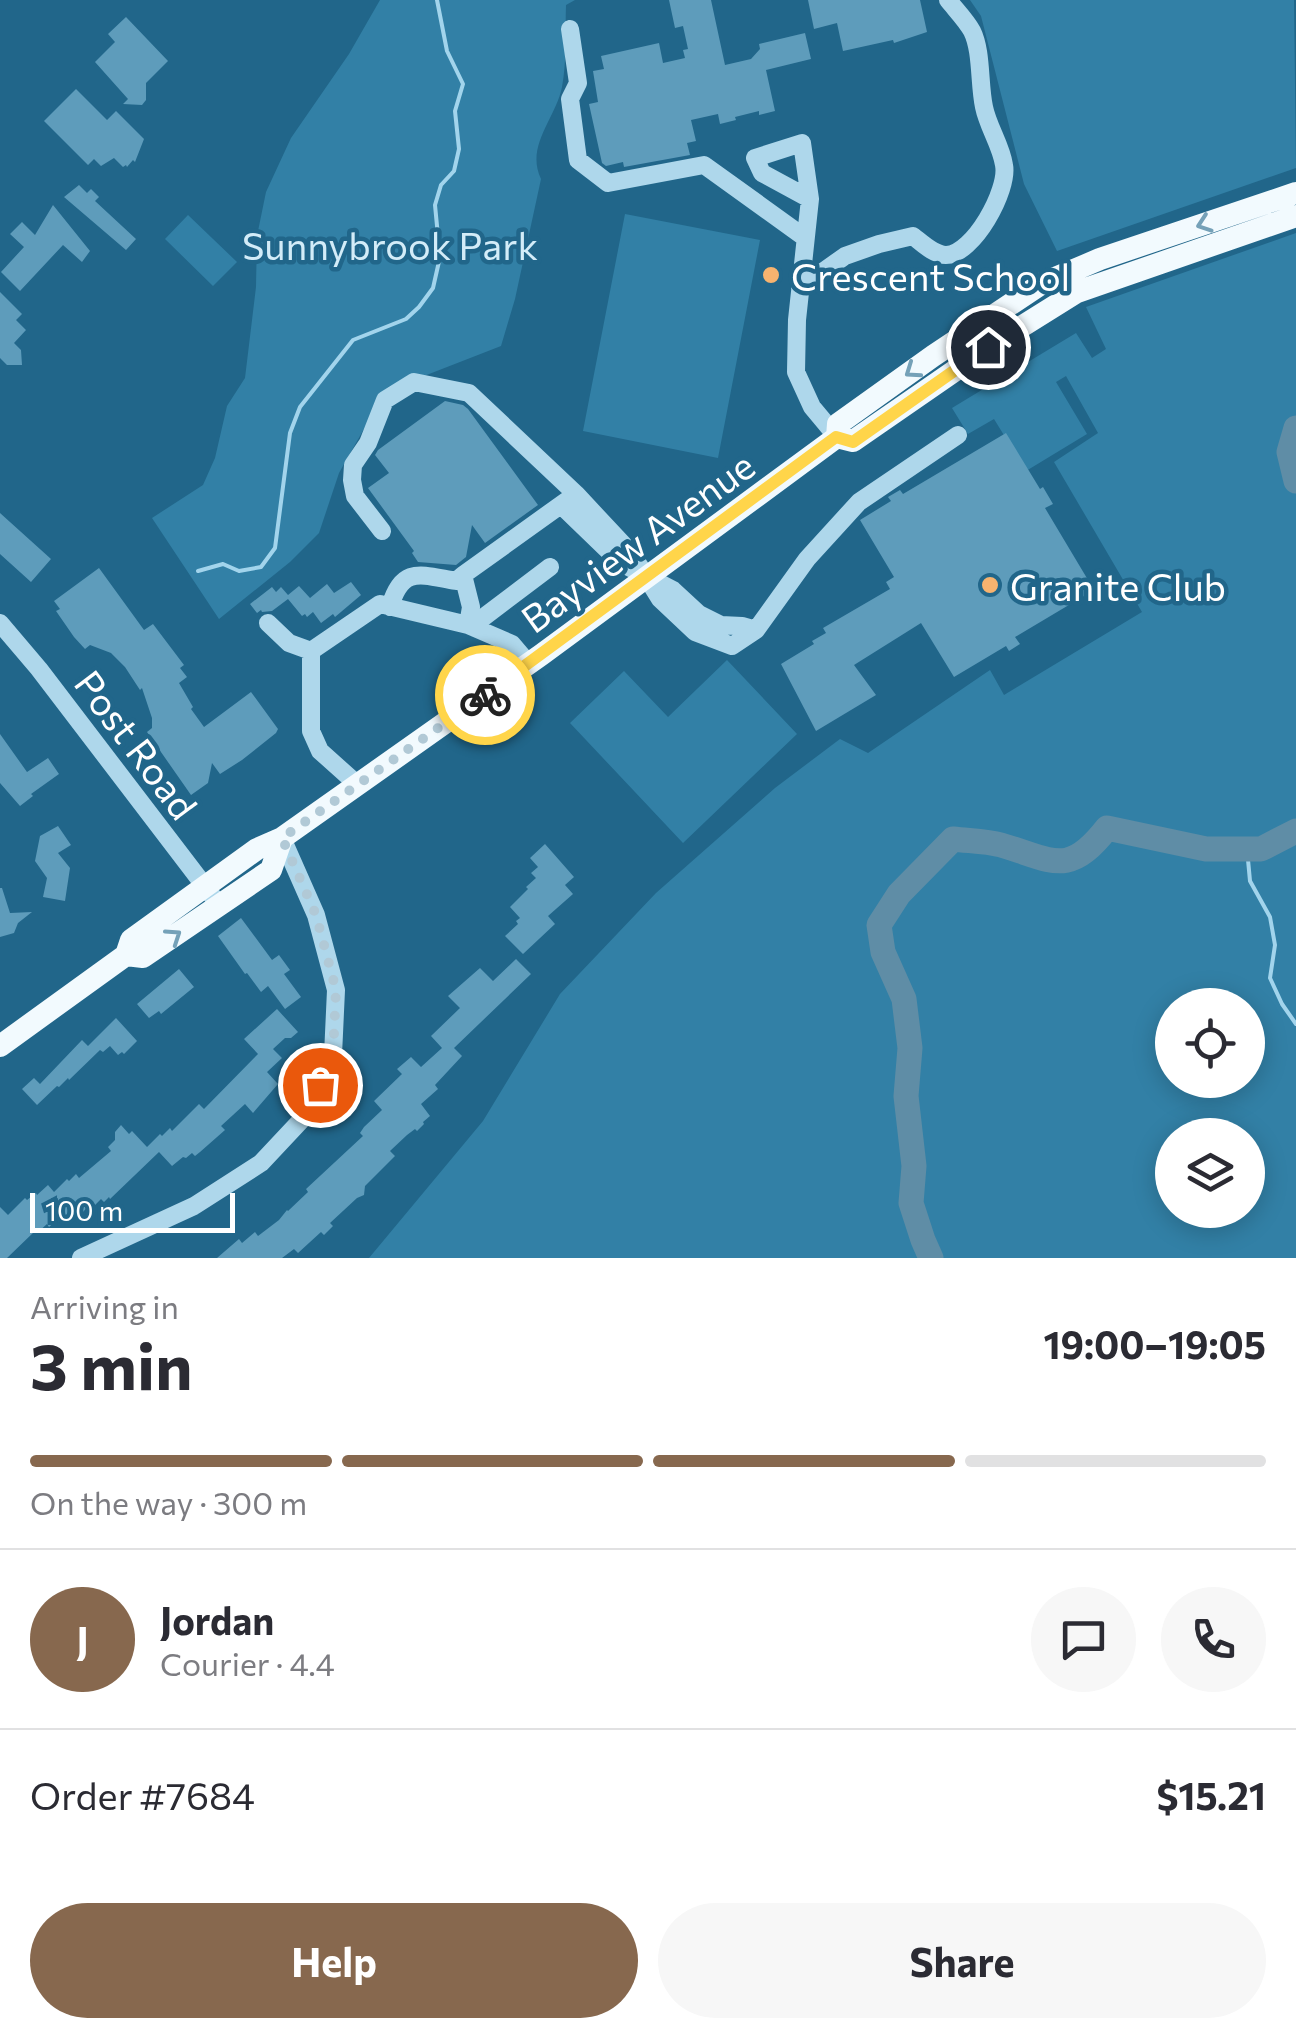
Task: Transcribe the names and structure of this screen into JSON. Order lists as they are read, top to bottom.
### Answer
{
  "streets": {
    "main road": ["Bayview Avenue"],
    "street": ["Post Road"]
  },
  "crossings": [
    ["Bayview Avenue", "Post Road"]
  ],
  "parks": ["Sunnybrook Park"],
  "places": ["Crescent School", "Granite Club"],
  "scale_bar": "100 m",
  "page": {
    "scale": "100 m",
    "heading": ["3 min", "Arriving in", "19:00–19:05"],
    "panel": [
      "Jordan",
      "Courier · 4.4",
      "Order #7684",
      "$15.21"
    ],
    "bar": "On the way · 300 m",
    "round": "J",
    "buttons": ["Help", "Share"]
  }
}
